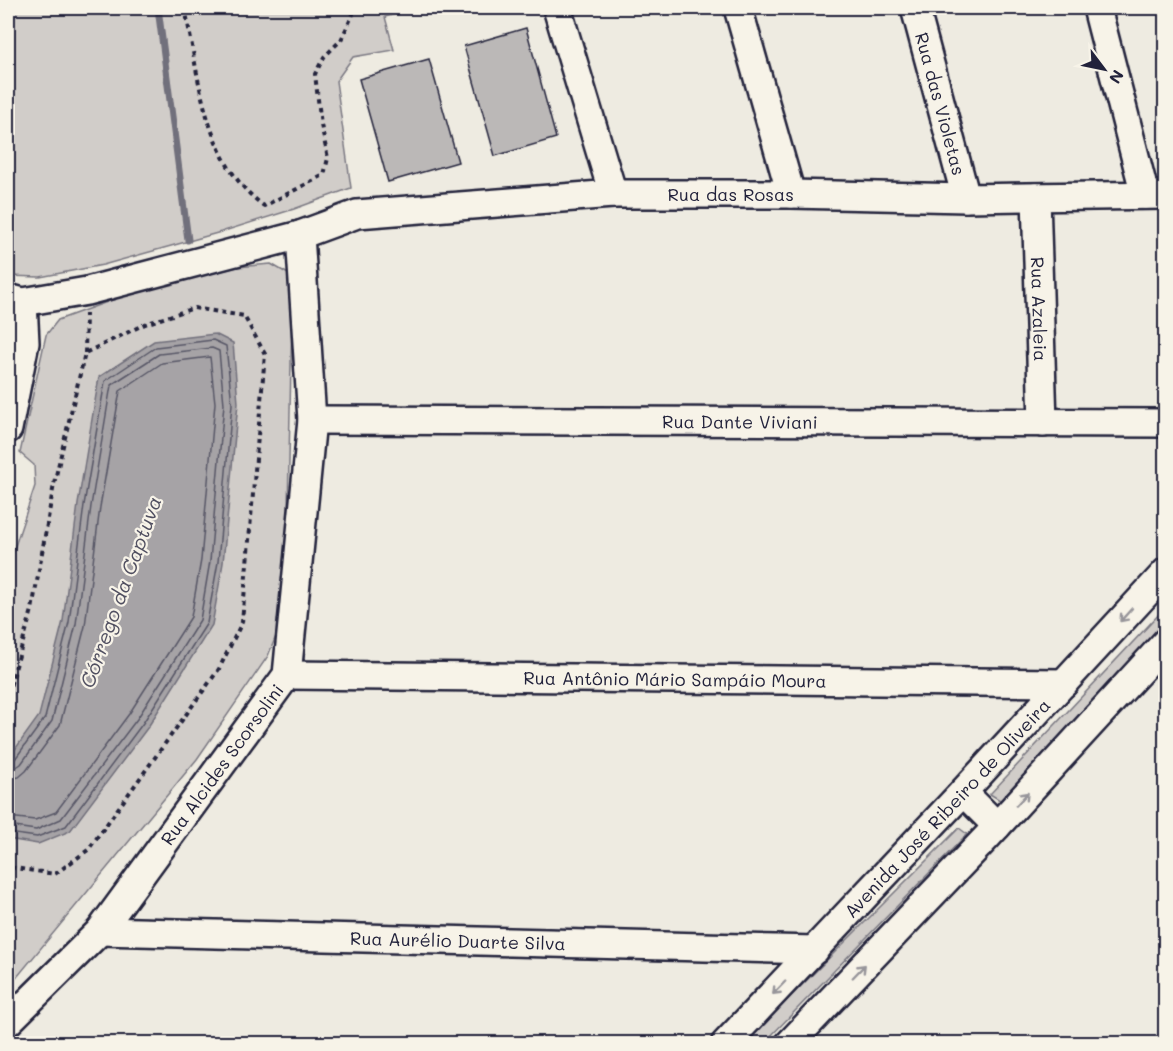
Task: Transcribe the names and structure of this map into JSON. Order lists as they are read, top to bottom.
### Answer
{
  "streets": {
    "street": [
      "Rua das Violetas",
      "Rua das Rosas",
      "Rua Azaleia",
      "Rua Dante Viviani",
      "Rua Antônio Mário Sampáio Moura",
      "Rua Alcides Scorsolini",
      "Avenida José Ribeiro de Oliveira",
      "Rua Aurélio Duarte Silva"
    ]
  },
  "crossings": [
    ["Rua das Violetas", "Rua das Rosas"],
    ["Rua das Rosas", "Rua Azaleia"],
    ["Rua das Rosas", "Rua Alcides Scorsolini"],
    ["Rua Azaleia", "Rua Dante Viviani"],
    ["Rua Dante Viviani", "Rua Alcides Scorsolini"],
    ["Rua Antônio Mário Sampáio Moura", "Rua Alcides Scorsolini"],
    ["Rua Antônio Mário Sampáio Moura", "Avenida José Ribeiro de Oliveira"],
    ["Rua Alcides Scorsolini", "Rua Aurélio Duarte Silva"],
    ["Avenida José Ribeiro de Oliveira", "Rua Aurélio Duarte Silva"]
  ],
  "water": ["Córrego da Captuva"],
  "north": "bottom right"
}
